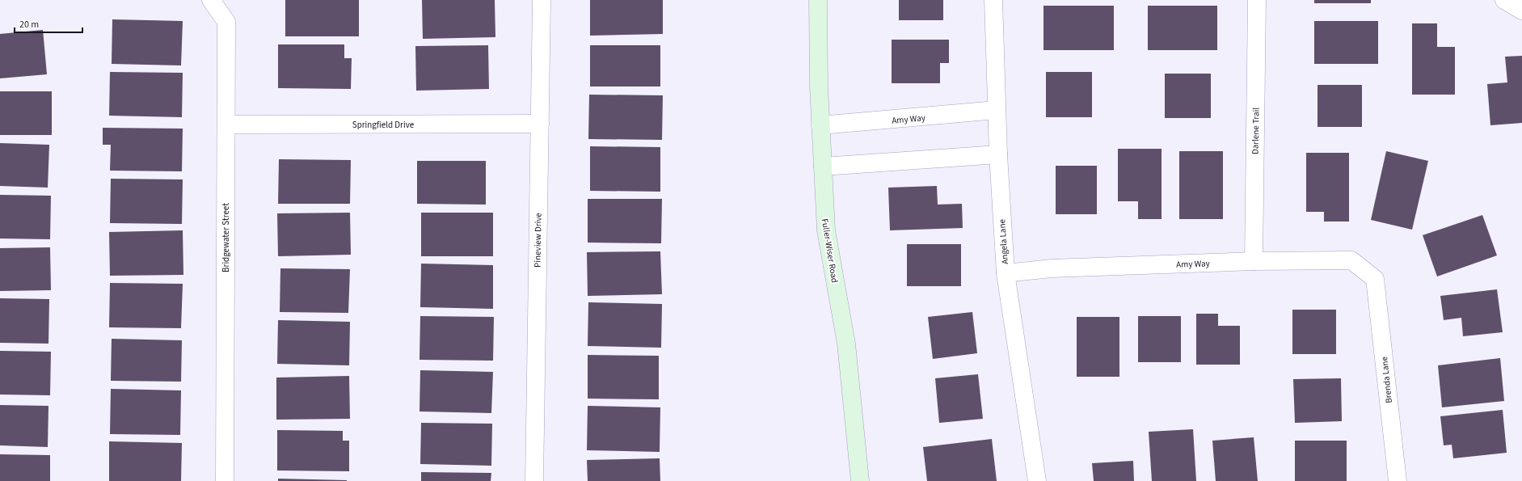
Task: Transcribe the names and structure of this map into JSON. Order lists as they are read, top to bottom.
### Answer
{
  "streets": {
    "street": [
      "Amy Way",
      "Springfield Drive",
      "Darlene Trail",
      "Bridgewater Street",
      "Pineview Drive",
      "Angela Lane",
      "Fuller-Wiser Road",
      "Brenda Lane"
    ]
  },
  "crossings": [
    ["Amy Way", "Darlene Trail"],
    ["Amy Way", "Angela Lane"],
    ["Amy Way", "Fuller-Wiser Road"],
    ["Amy Way", "Brenda Lane"],
    ["Springfield Drive", "Bridgewater Street"],
    ["Springfield Drive", "Pineview Drive"]
  ],
  "scale_bar": "20 m"
}
